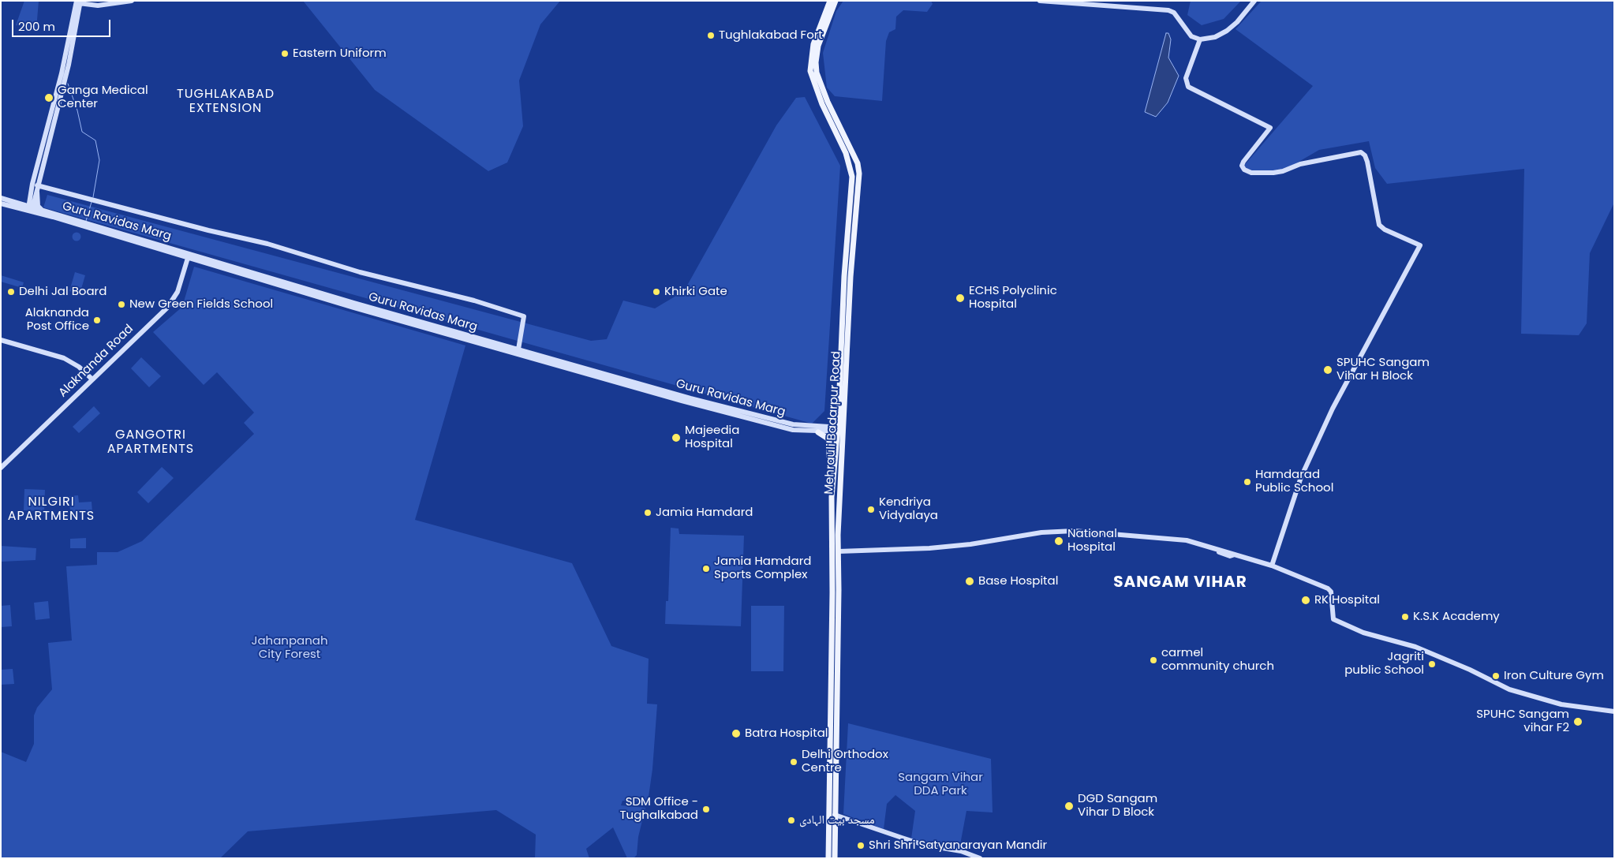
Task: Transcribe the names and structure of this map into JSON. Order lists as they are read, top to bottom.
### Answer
{
  "streets": {
    "main road": ["Mehrauli Badarpur Road"],
    "street": ["Guru Ravidas Marg", "Alaknanda Road"]
  },
  "crossings": [
    ["Guru Ravidas Marg", "Alaknanda Road"],
    ["Guru Ravidas Marg", "Mehrauli Badarpur Road"]
  ],
  "districts": [
    "TUGHLAKABAD EXTENSION",
    "GANGOTRI APARTMENTS",
    "NILGIRI APARTMENTS",
    "SANGAM VIHAR"
  ],
  "parks": ["Jahanpanah City Forest", "Sangam Vihar DDA Park"],
  "places": [
    "Tughlakabad Fort",
    "Eastern Uniform",
    "Ganga Medical Center",
    "Delhi Jal Board",
    "Khirki Gate",
    "ECHS Polyclinic Hospital",
    "New Green Fields School",
    "Alaknanda Post Office",
    "SPUHC Sangam Vihar H Block",
    "Majeedia Hospital",
    "Hamdarad Public School",
    "Kendriya Vidyalaya",
    "Jamia Hamdard",
    "National Hospital",
    "Jamia Hamdard Sports Complex",
    "Base Hospital",
    "RK Hospital",
    "K.S.K Academy",
    "carmel community church",
    "Jagriti public School",
    "Iron Culture Gym",
    "SPUHC Sangam vihar F2",
    "Batra Hospital",
    "Delhi Orthodox Centre",
    "DGD Sangam Vihar D Block",
    "SDM Office - Tughalkabad",
    "مسجد بیت الہادی",
    "Shri Shri Satyanarayan Mandir"
  ],
  "scale_bar": "200 m"
}
